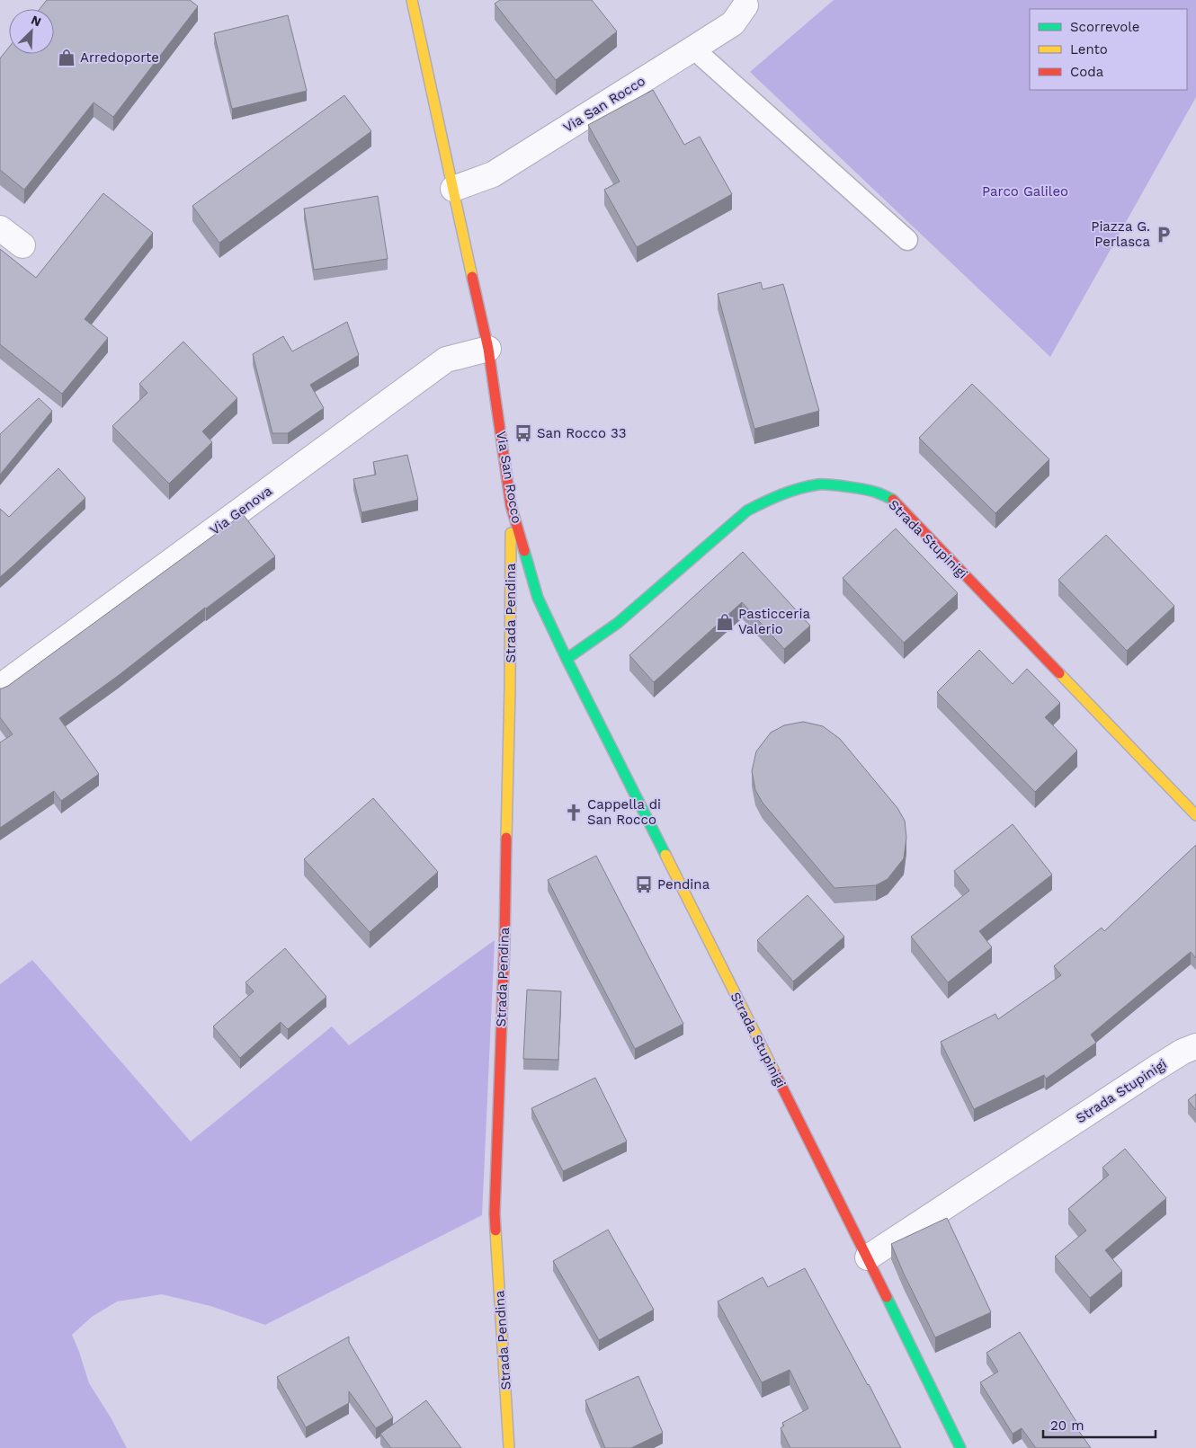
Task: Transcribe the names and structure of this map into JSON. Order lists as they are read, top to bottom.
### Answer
{
  "streets": {
    "street": [
      "Via San Rocco",
      "Via Genova",
      "Strada Stupinigi",
      "Strada Pendina"
    ]
  },
  "crossings": [
    ["Via San Rocco", "Via Genova"],
    ["Via San Rocco", "Strada Stupinigi"],
    ["Via San Rocco", "Strada Pendina"]
  ],
  "parks": ["Parco Galileo"],
  "places": {
    "shop": ["Arredoporte", "Pasticceria Valerio"],
    "parking": ["Piazza G. Perlasca"],
    "bus stop": ["San Rocco 33", "Pendina"],
    "church": ["Cappella di San Rocco"]
  },
  "legend": ["Scorrevole", "Lento", "Coda"],
  "scale_bar": "20 m",
  "north": "top right"
}
